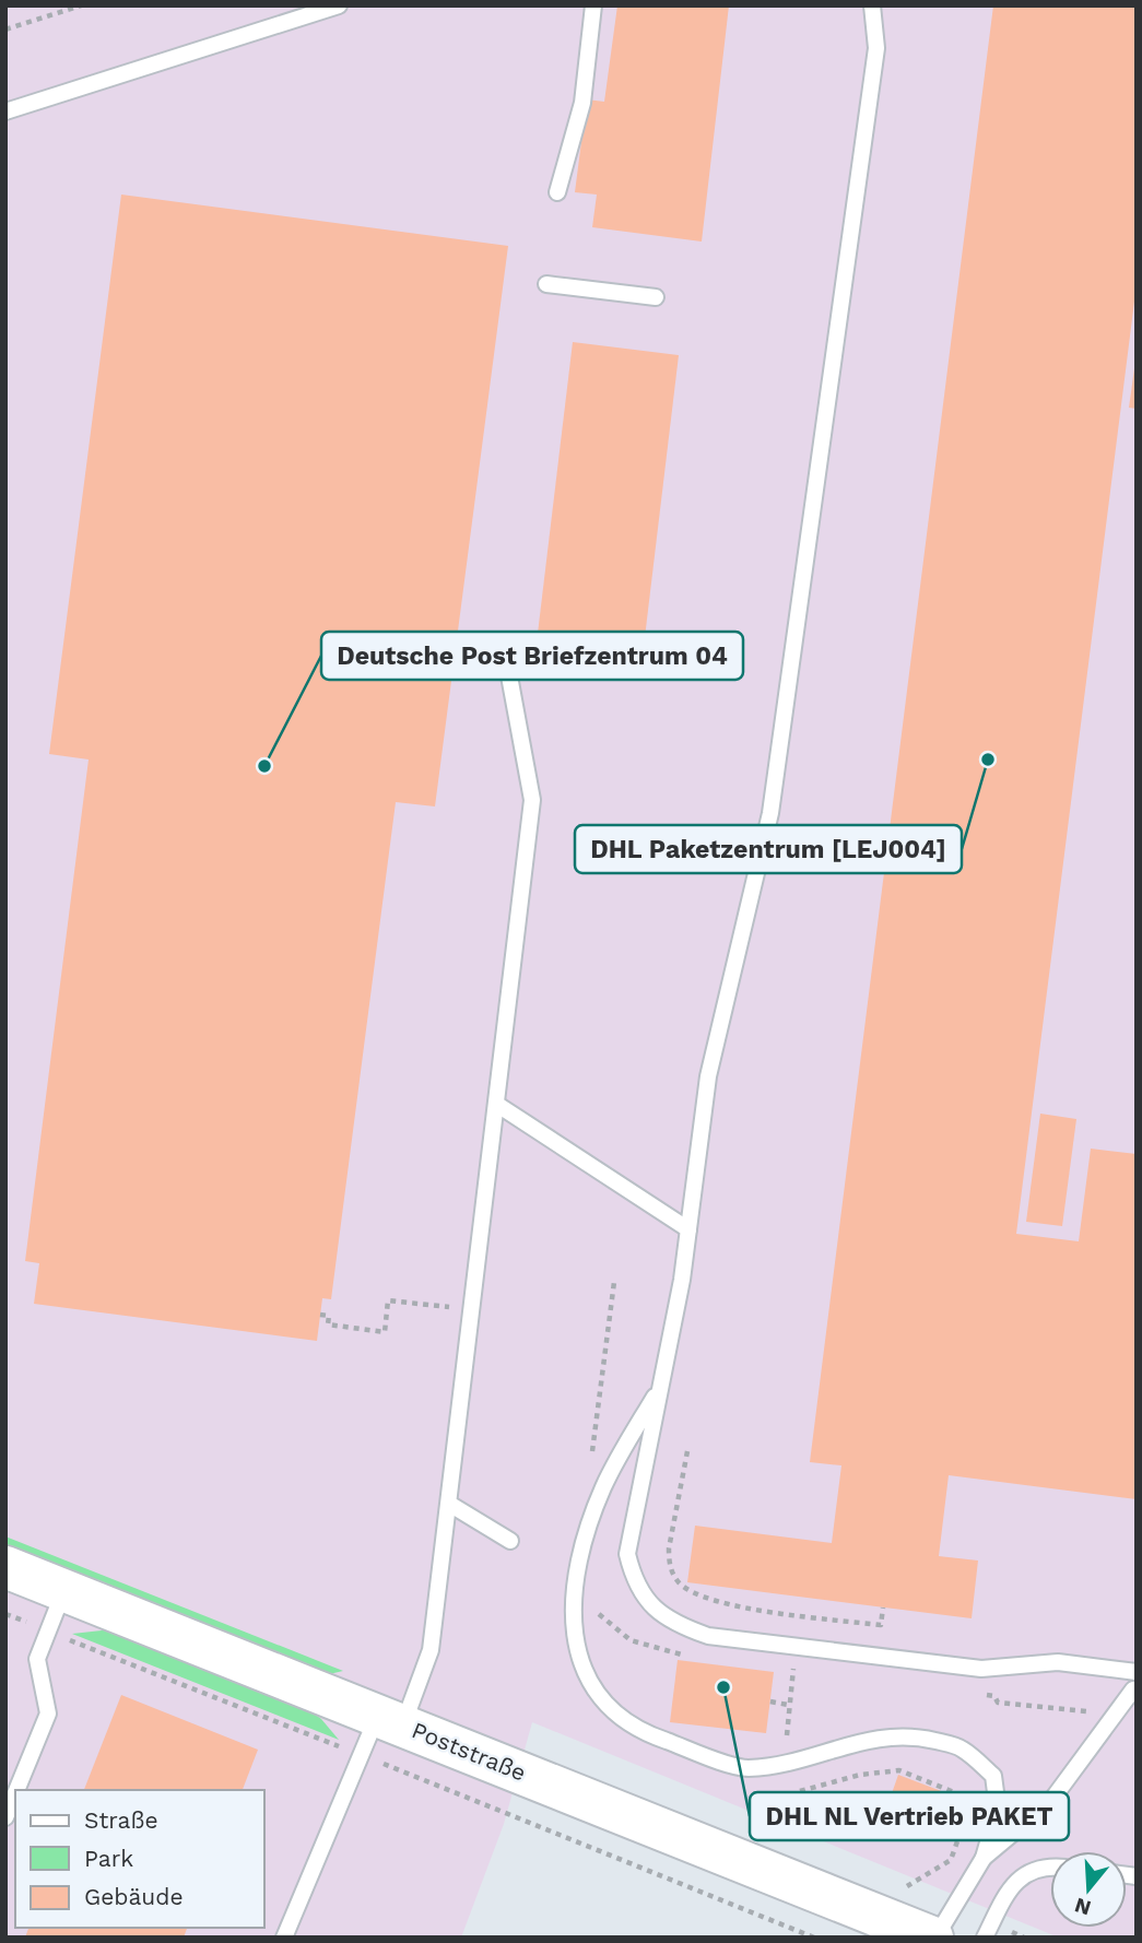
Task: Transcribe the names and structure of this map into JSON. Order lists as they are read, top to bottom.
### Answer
{
  "streets": {
    "street": ["Poststraße"]
  },
  "places": ["DHL Paketzentrum [LEJ004]", "Deutsche Post Briefzentrum 04", "DHL NL Vertrieb PAKET"],
  "legend": ["Straße", "Park", "Gebäude"],
  "north": "bottom"
}
